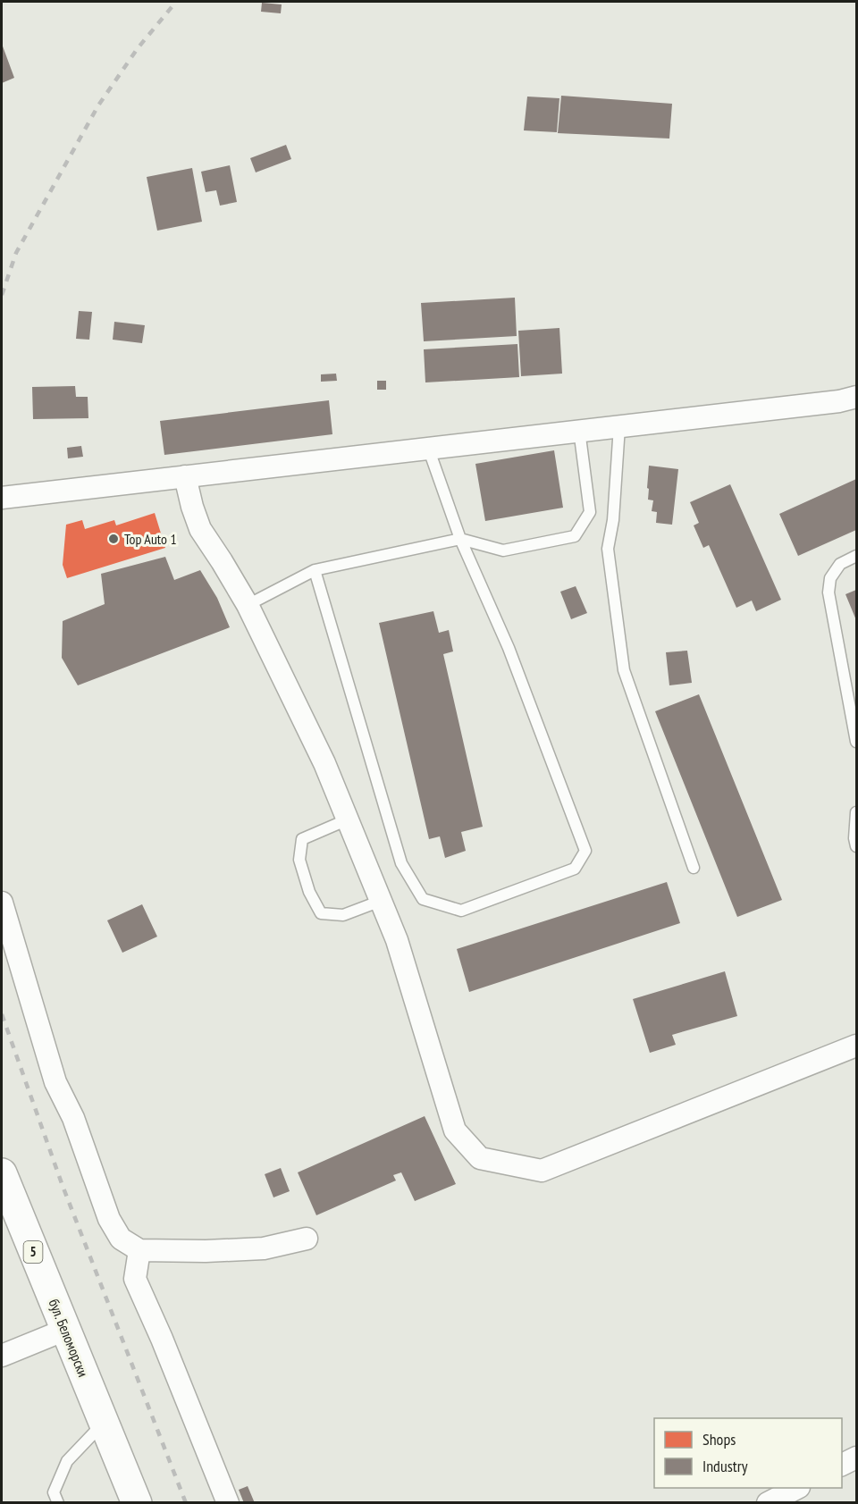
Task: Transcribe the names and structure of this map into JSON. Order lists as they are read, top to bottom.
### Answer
{
  "streets": {
    "main road": ["5", "бул. Беломорски"]
  },
  "places": ["Top Auto 1"],
  "legend": ["Shops", "Industry"]
}
